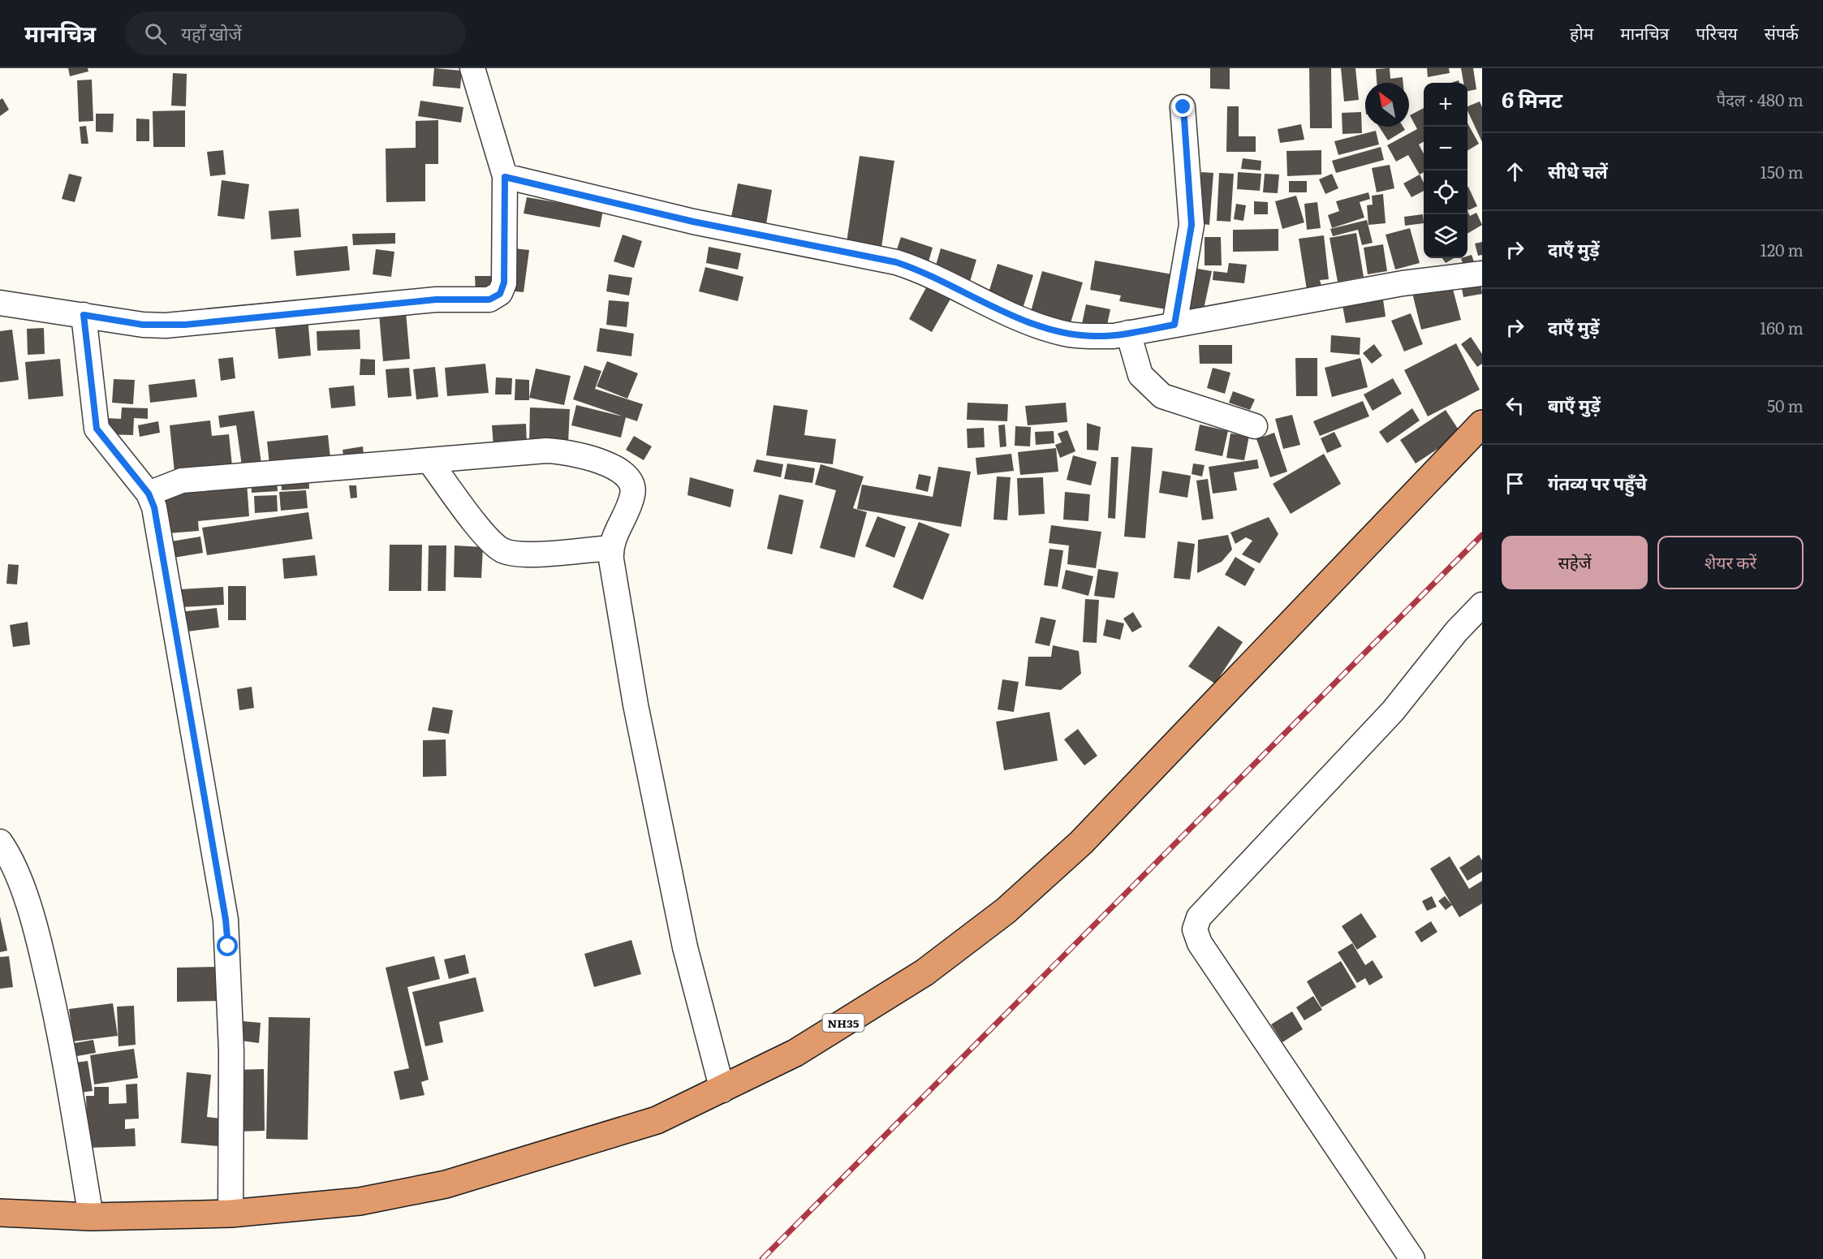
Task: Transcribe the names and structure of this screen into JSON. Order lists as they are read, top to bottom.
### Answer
{
  "streets": {
    "highway": ["NH35"]
  },
  "north": "top left",
  "page": {
    "header": "मानचित्र",
    "search": "यहाँ खोजें",
    "nav": [
      "होम",
      "मानचित्र",
      "परिचय",
      "संपर्क"
    ],
    "heading": ["6 मिनट", "पैदल · 480 m"],
    "map_buttons": ["+", "−"],
    "list": [
      ["सीधे चलें", "150 m"],
      ["दाएँ मुड़ें", "120 m"],
      ["दाएँ मुड़ें", "160 m"],
      ["बाएँ मुड़ें", "50 m"],
      "गंतव्य पर पहुँचे"
    ],
    "buttons": ["सहेजें", "शेयर करें"]
  }
}
